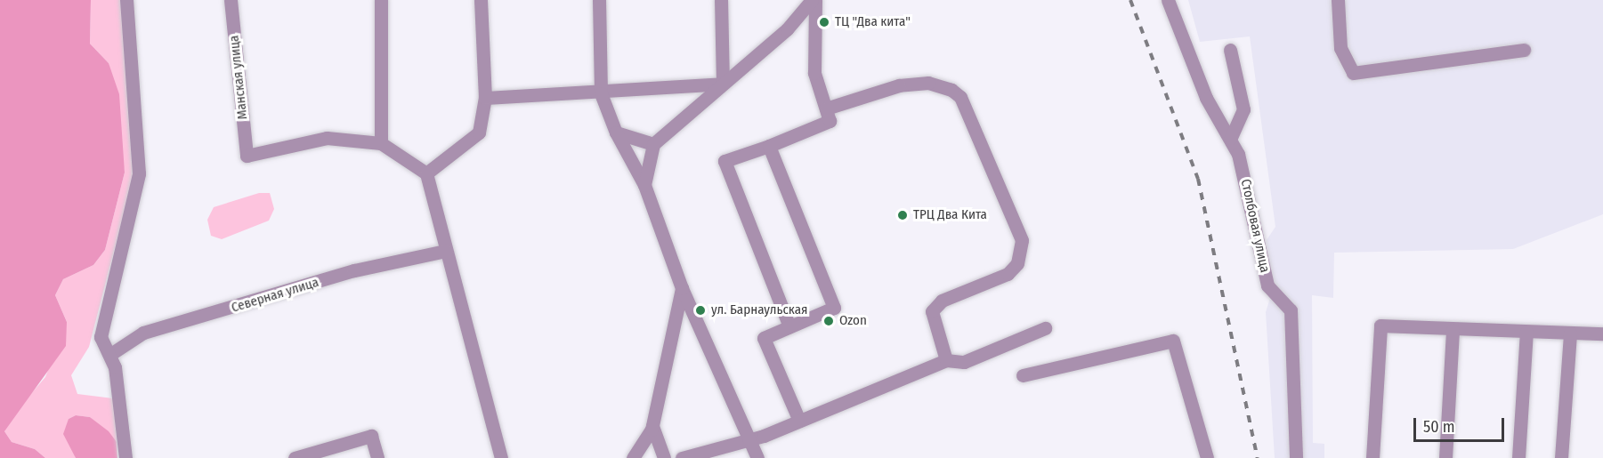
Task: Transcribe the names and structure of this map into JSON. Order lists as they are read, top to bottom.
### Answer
{
  "streets": {
    "street": ["Манская улица", "Столбовая улица", "Северная улица"]
  },
  "places": [
    "ТЦ \"Два кита\"",
    "ТРЦ Два Кита",
    "ул. Барнаульская",
    "Ozon"
  ],
  "scale_bar": "50 m"
}
